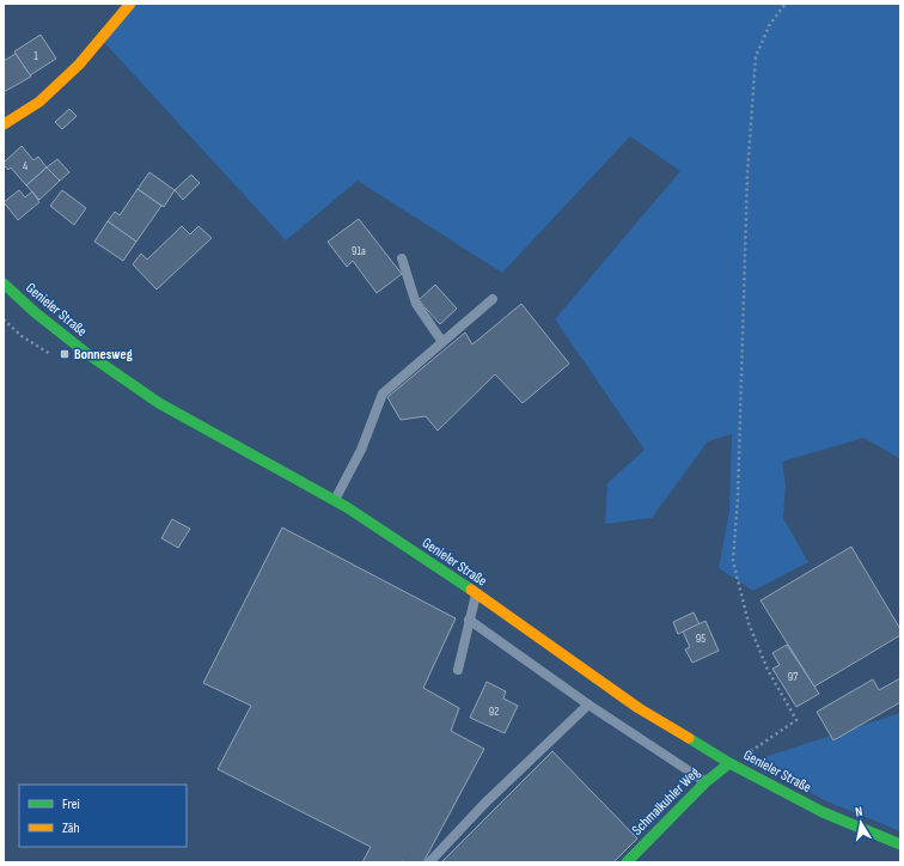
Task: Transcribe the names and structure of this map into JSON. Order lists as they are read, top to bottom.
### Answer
{
  "streets": {
    "street": ["Genieler Straße", "Schmalkuhler Weg"]
  },
  "crossings": [
    ["Genieler Straße", "Schmalkuhler Weg"]
  ],
  "places": {
    "transit": ["Bonnesweg"]
  },
  "house_numbers": [
    "1",
    "4",
    "91a",
    "95",
    "97",
    "92"
  ],
  "legend": ["Frei", "Zäh"],
  "north": "top"
}
